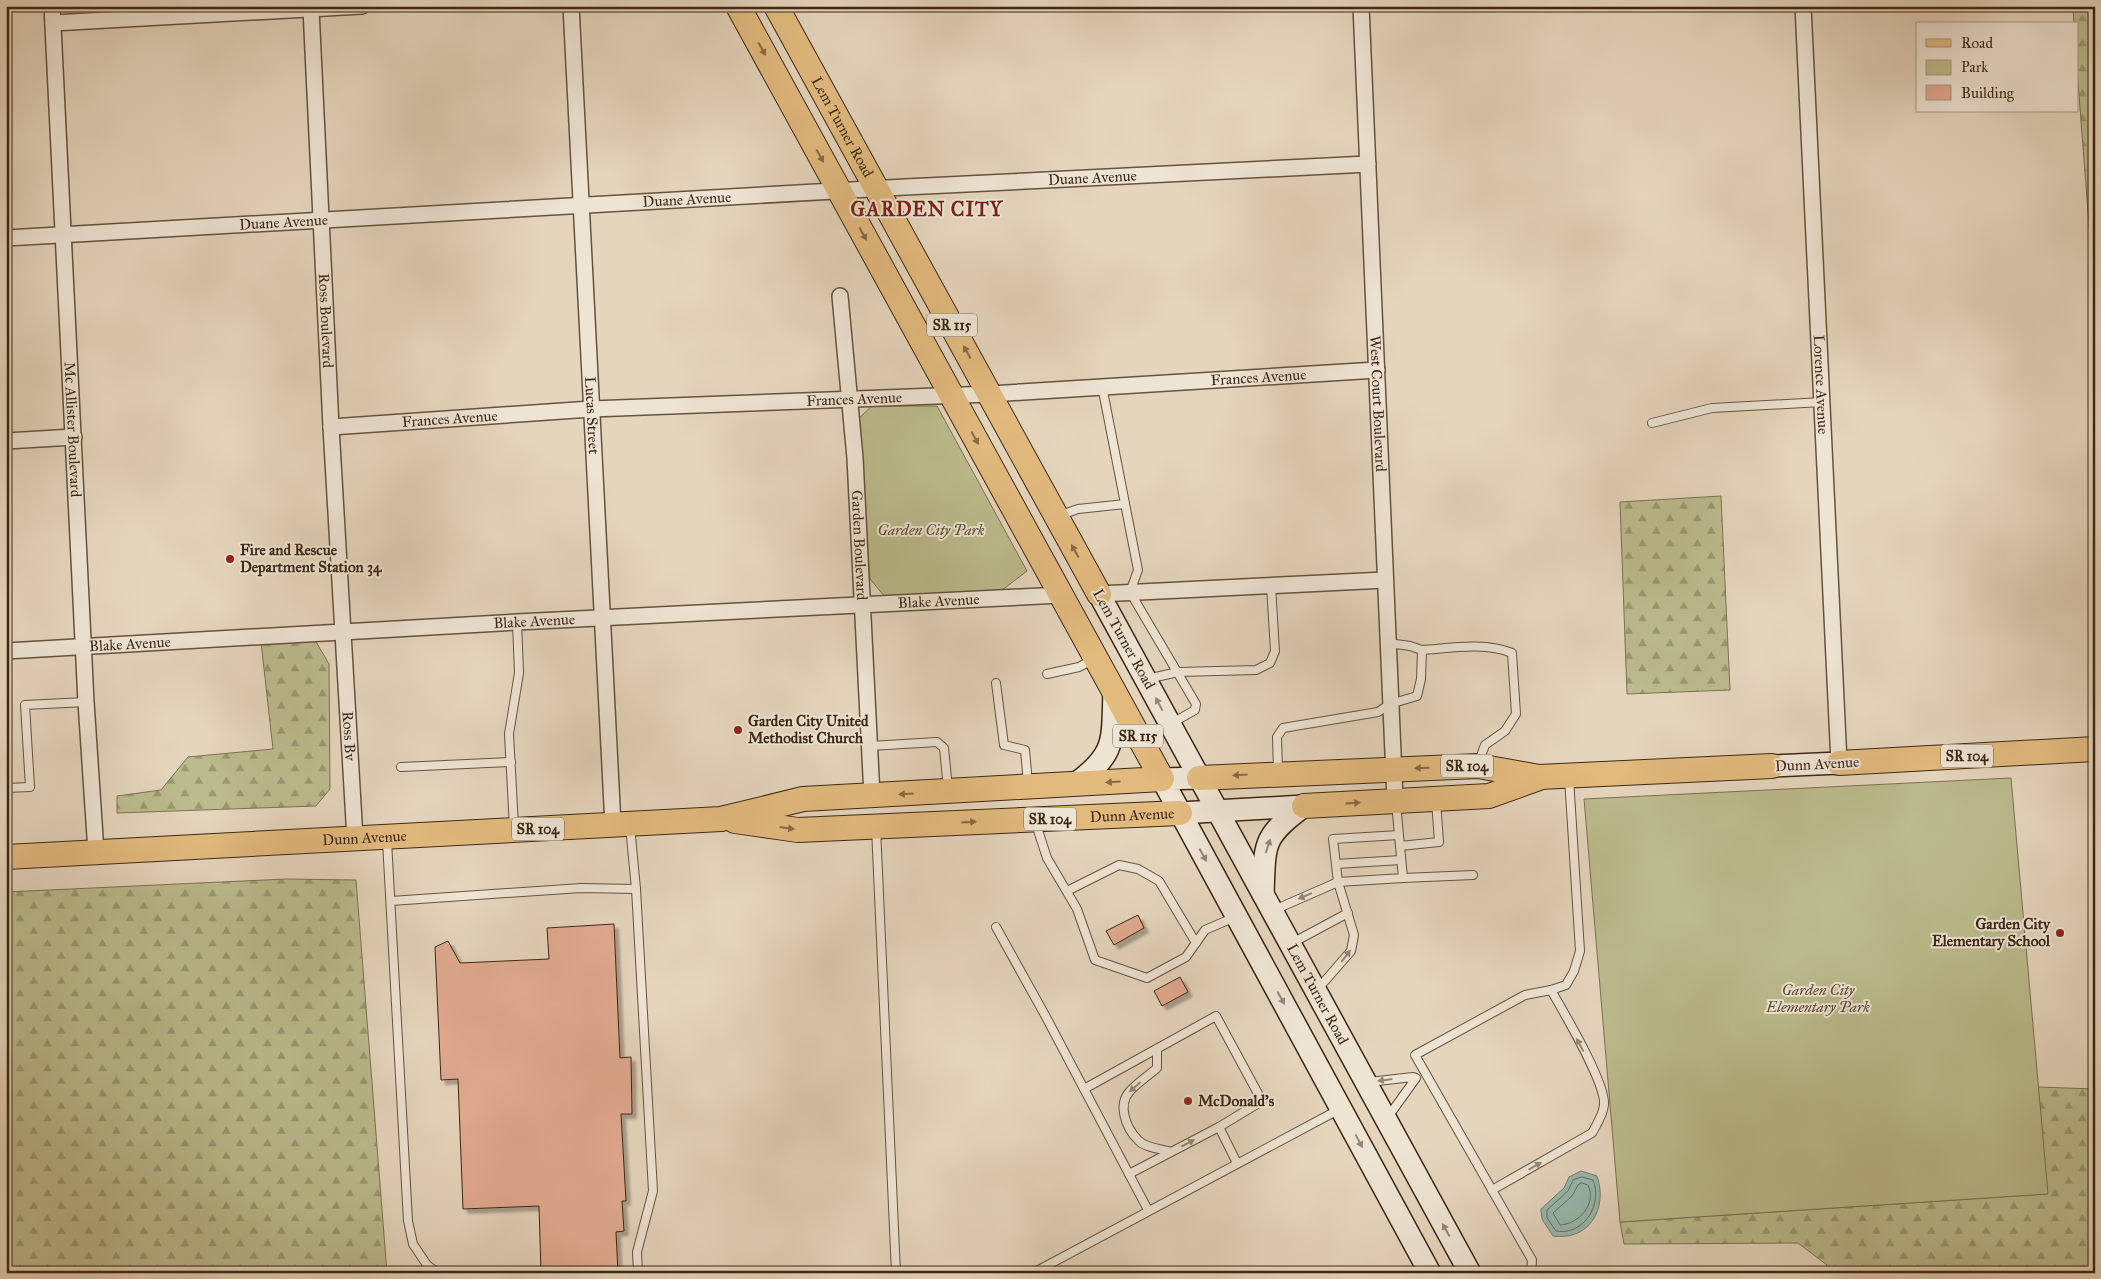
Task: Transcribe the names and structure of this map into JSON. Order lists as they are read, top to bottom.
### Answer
{
  "streets": {
    "main road": [
      "Lem Turner Road",
      "SR 115",
      "SR 104",
      "Dunn Avenue"
    ],
    "street": [
      "Duane Avenue",
      "Ross Boulevard",
      "Frances Avenue",
      "Lorence Avenue",
      "West Court Boulevard",
      "Lucas Street",
      "Mc Allister Boulevard",
      "Garden Boulevard",
      "Blake Avenue",
      "Ross Bv"
    ]
  },
  "crossings": [
    ["Lem Turner Road", "Duane Avenue"],
    ["Lem Turner Road", "Frances Avenue"],
    ["Lem Turner Road", "Dunn Avenue"],
    ["Duane Avenue", "Ross Boulevard"],
    ["Duane Avenue", "SR 115"],
    ["Duane Avenue", "West Court Boulevard"],
    ["Duane Avenue", "Lucas Street"],
    ["Duane Avenue", "Mc Allister Boulevard"],
    ["Ross Boulevard", "Frances Avenue"],
    ["Ross Boulevard", "Blake Avenue"],
    ["Ross Boulevard", "Ross Bv"],
    ["SR 115", "Frances Avenue"],
    ["SR 115", "Blake Avenue"],
    ["SR 115", "Dunn Avenue"],
    ["Frances Avenue", "West Court Boulevard"],
    ["Frances Avenue", "Lucas Street"],
    ["Frances Avenue", "Garden Boulevard"],
    ["Lorence Avenue", "Dunn Avenue"],
    ["West Court Boulevard", "Dunn Avenue"],
    ["Lucas Street", "Blake Avenue"],
    ["Lucas Street", "Dunn Avenue"],
    ["Mc Allister Boulevard", "Blake Avenue"],
    ["Mc Allister Boulevard", "Dunn Avenue"],
    ["Garden Boulevard", "Blake Avenue"],
    ["Garden Boulevard", "Dunn Avenue"],
    ["Blake Avenue", "Ross Bv"],
    ["Ross Bv", "Dunn Avenue"]
  ],
  "districts": ["GARDEN CITY"],
  "parks": ["Garden City Park", "Garden City Elementary Park"],
  "places": [
    "Fire and Rescue Department Station 34",
    "Garden City United Methodist Church",
    "Garden City Elementary School",
    "McDonald's"
  ],
  "legend": ["Road", "Park", "Building"]
}
